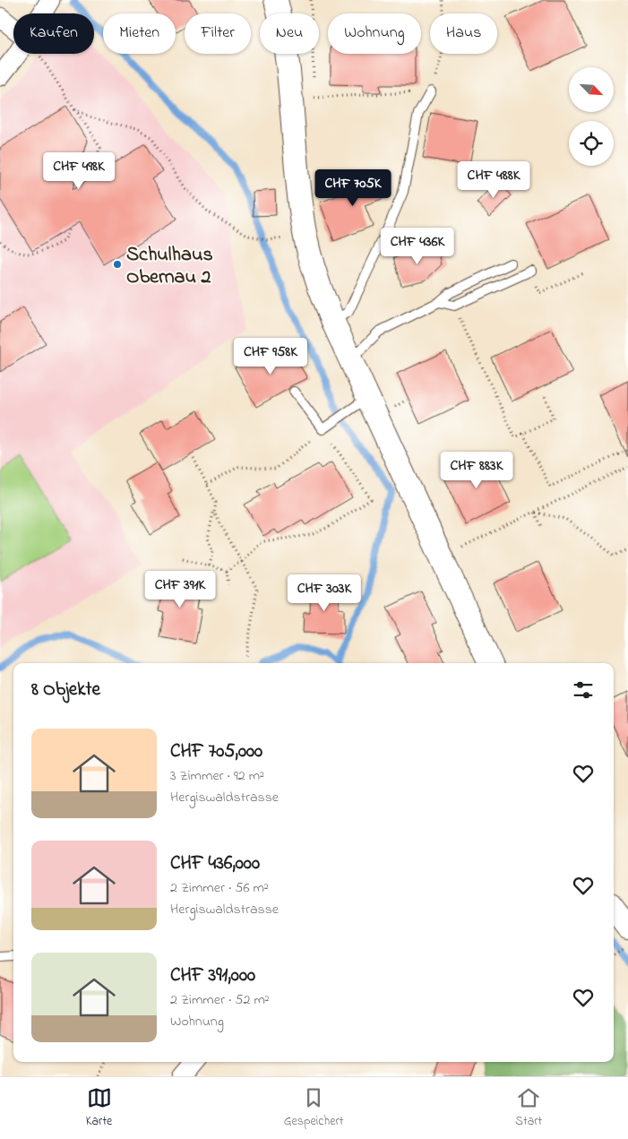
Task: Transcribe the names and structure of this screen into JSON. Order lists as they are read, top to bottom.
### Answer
{
  "places": ["Schulhaus Obernau 2"],
  "north": "bottom right",
  "page": {
    "chip": [
      "Kaufen",
      "Mieten",
      "Filter",
      "Neu",
      "Wohnung",
      "Haus"
    ],
    "price": [
      "CHF 498K",
      "CHF 488K",
      "CHF 705K",
      "CHF 436K",
      "CHF 958K",
      "CHF 883K",
      "CHF 391K",
      "CHF 303K"
    ],
    "heading": "8 Objekte",
    "list": [
      {
        "name": "CHF 705,000",
        "note": "3 Zimmer · 92 m² · Hergiswaldstrasse"
      },
      {
        "name": "CHF 436,000",
        "note": "2 Zimmer · 56 m² · Hergiswaldstrasse"
      },
      {
        "name": "CHF 391,000",
        "note": "2 Zimmer · 52 m² · Wohnung"
      }
    ],
    "tabs": ["Karte", "Gespeichert", "Start"]
  }
}
